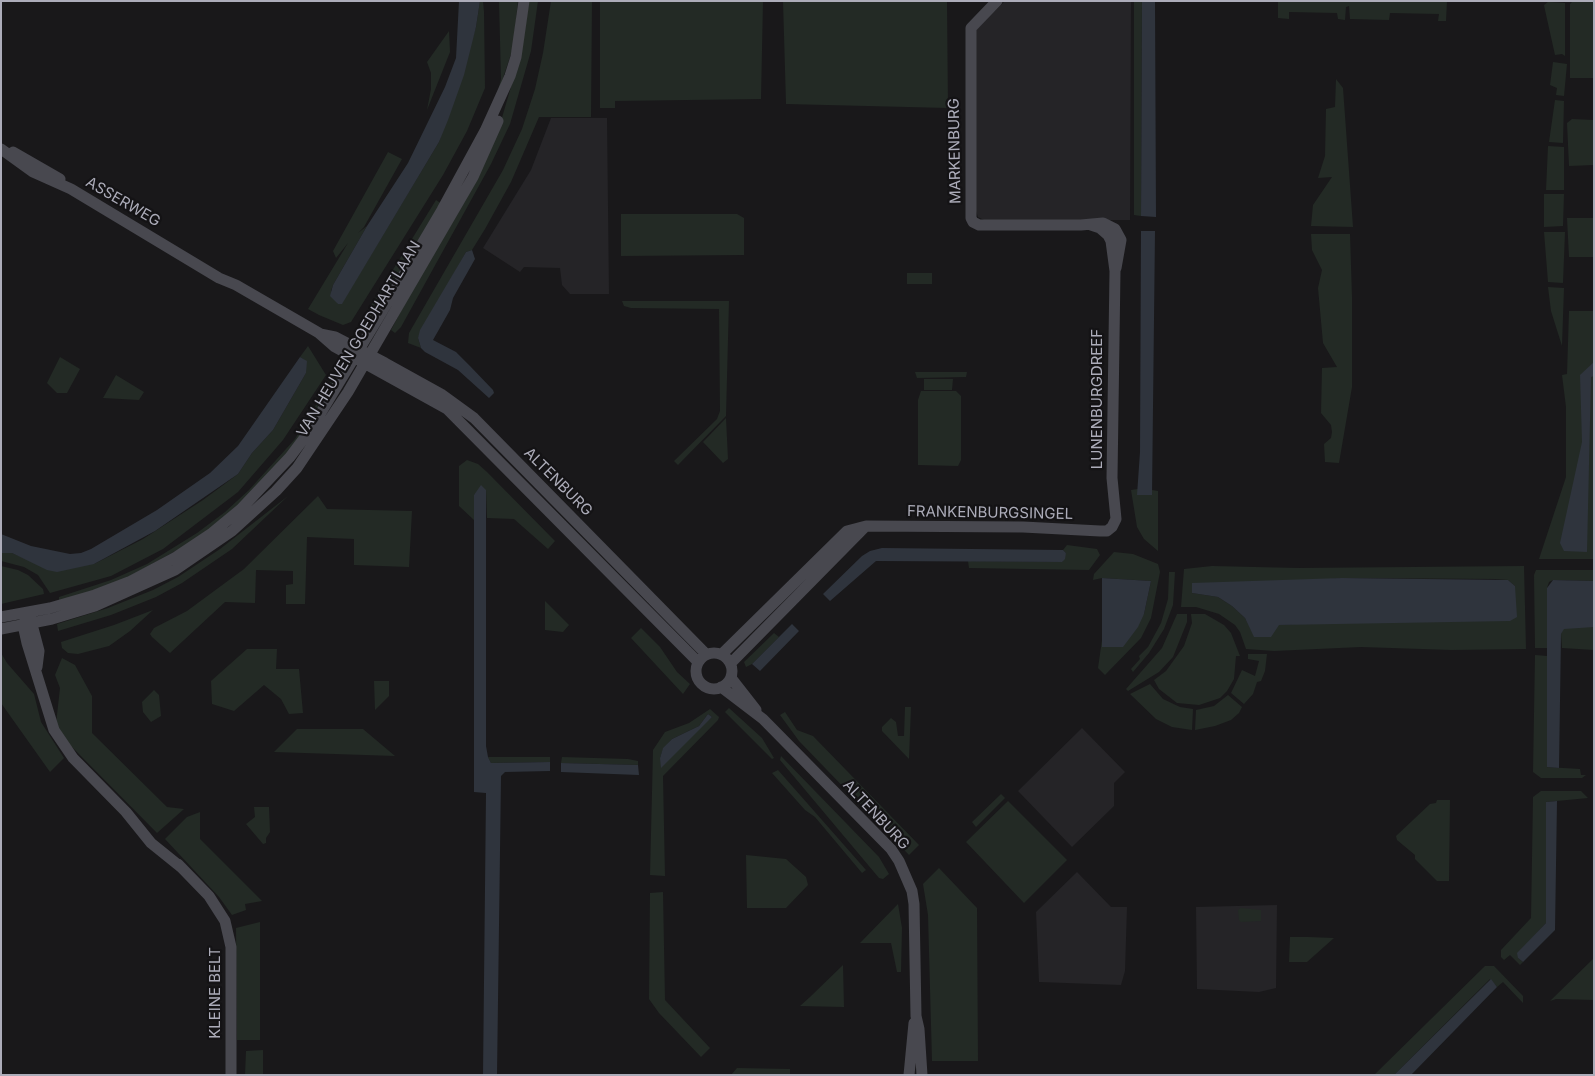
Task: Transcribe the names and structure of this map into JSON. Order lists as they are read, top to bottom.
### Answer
{
  "streets": {
    "street": [
      "MARKENBURG",
      "ASSERWEG",
      "VAN HEUVEN GOEDHARTLAAN",
      "LUNENBURGDREEF",
      "ALTENBURG",
      "FRANKENBURGSINGEL",
      "KLEINE BELT"
    ]
  },
  "crossings": [
    ["MARKENBURG", "LUNENBURGDREEF"],
    ["ASSERWEG", "VAN HEUVEN GOEDHARTLAAN"],
    ["ASSERWEG", "ALTENBURG"],
    ["VAN HEUVEN GOEDHARTLAAN", "ALTENBURG"],
    ["VAN HEUVEN GOEDHARTLAAN", "KLEINE BELT"],
    ["LUNENBURGDREEF", "FRANKENBURGSINGEL"],
    ["ALTENBURG", "FRANKENBURGSINGEL"]
  ]
}
